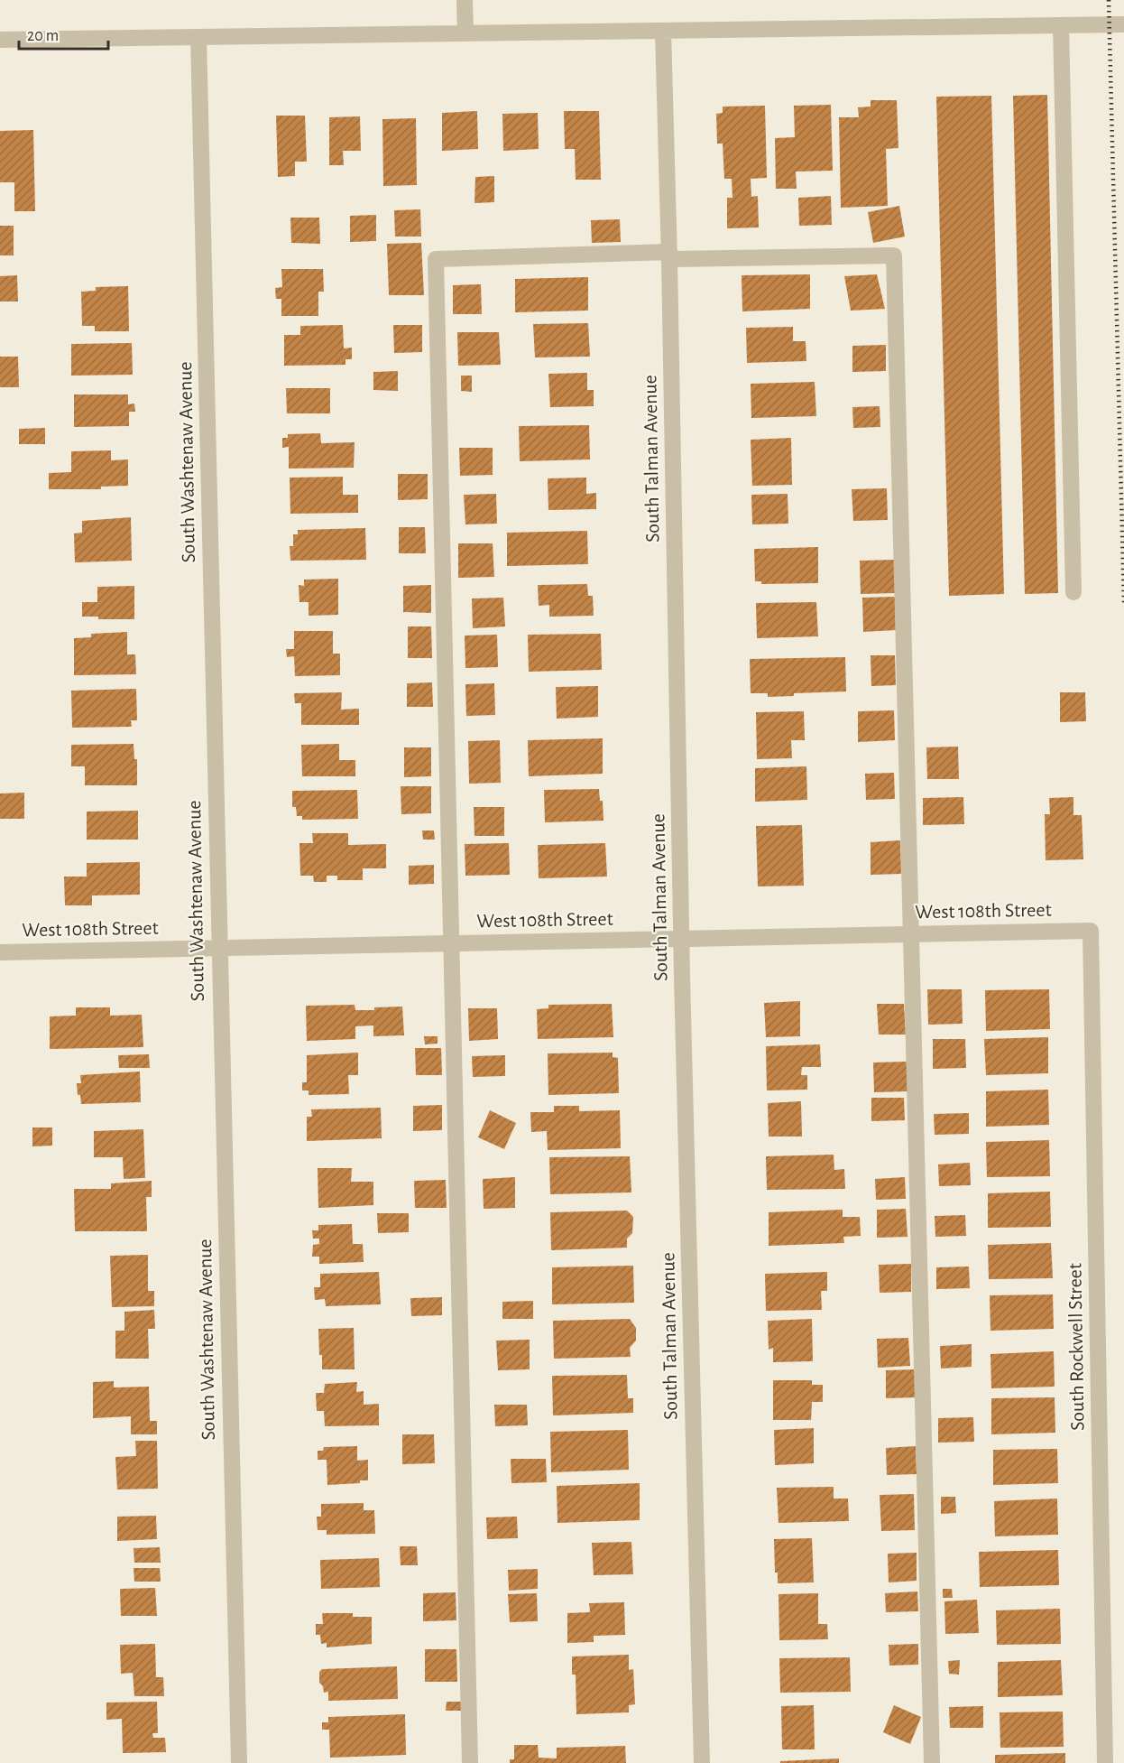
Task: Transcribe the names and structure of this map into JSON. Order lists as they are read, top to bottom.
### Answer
{
  "streets": {
    "street": [
      "South Talman Avenue",
      "South Washtenaw Avenue",
      "West 108th Street",
      "South Rockwell Street"
    ]
  },
  "crossings": [
    ["South Talman Avenue", "West 108th Street"],
    ["South Washtenaw Avenue", "West 108th Street"],
    ["West 108th Street", "South Rockwell Street"]
  ],
  "scale_bar": "20 m"
}
